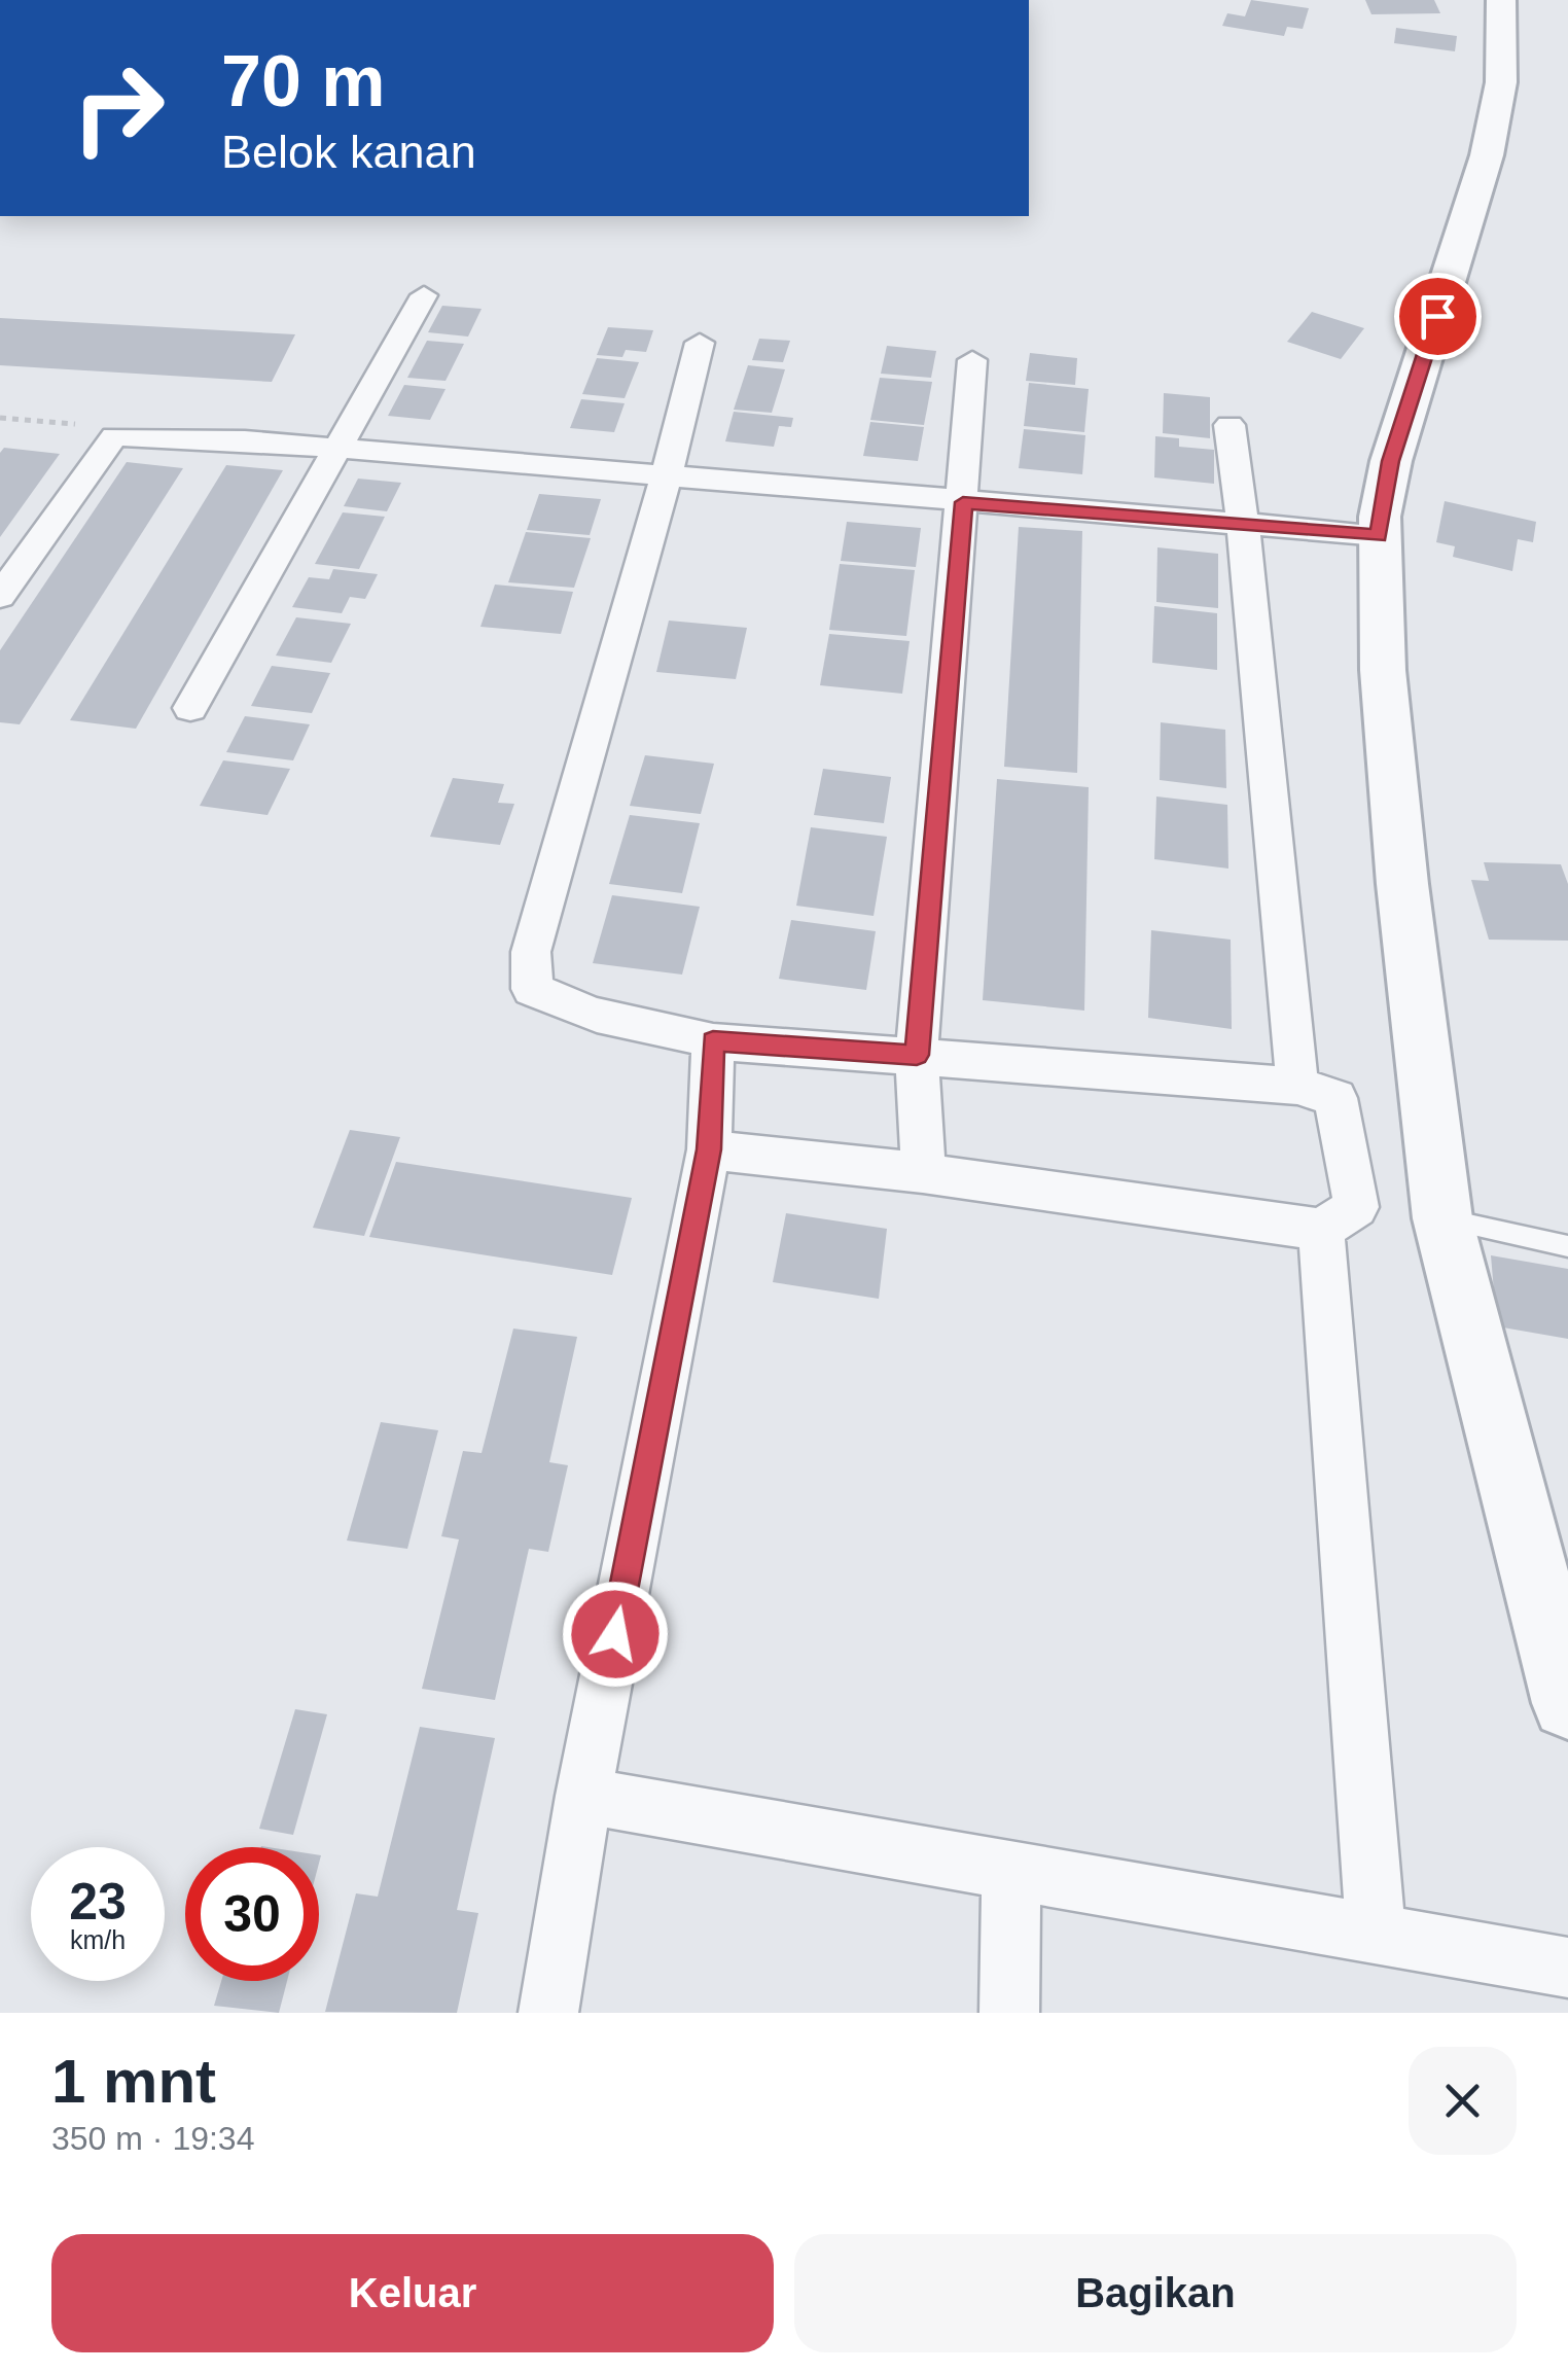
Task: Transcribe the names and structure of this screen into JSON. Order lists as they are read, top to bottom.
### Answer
{
  "page": {
    "turn": ["70 m", "Belok kanan"],
    "speed": "23 km/h",
    "limit": "30",
    "heading": ["1 mnt", "350 m · 19:34"],
    "buttons": ["Keluar", "Bagikan"]
  }
}
